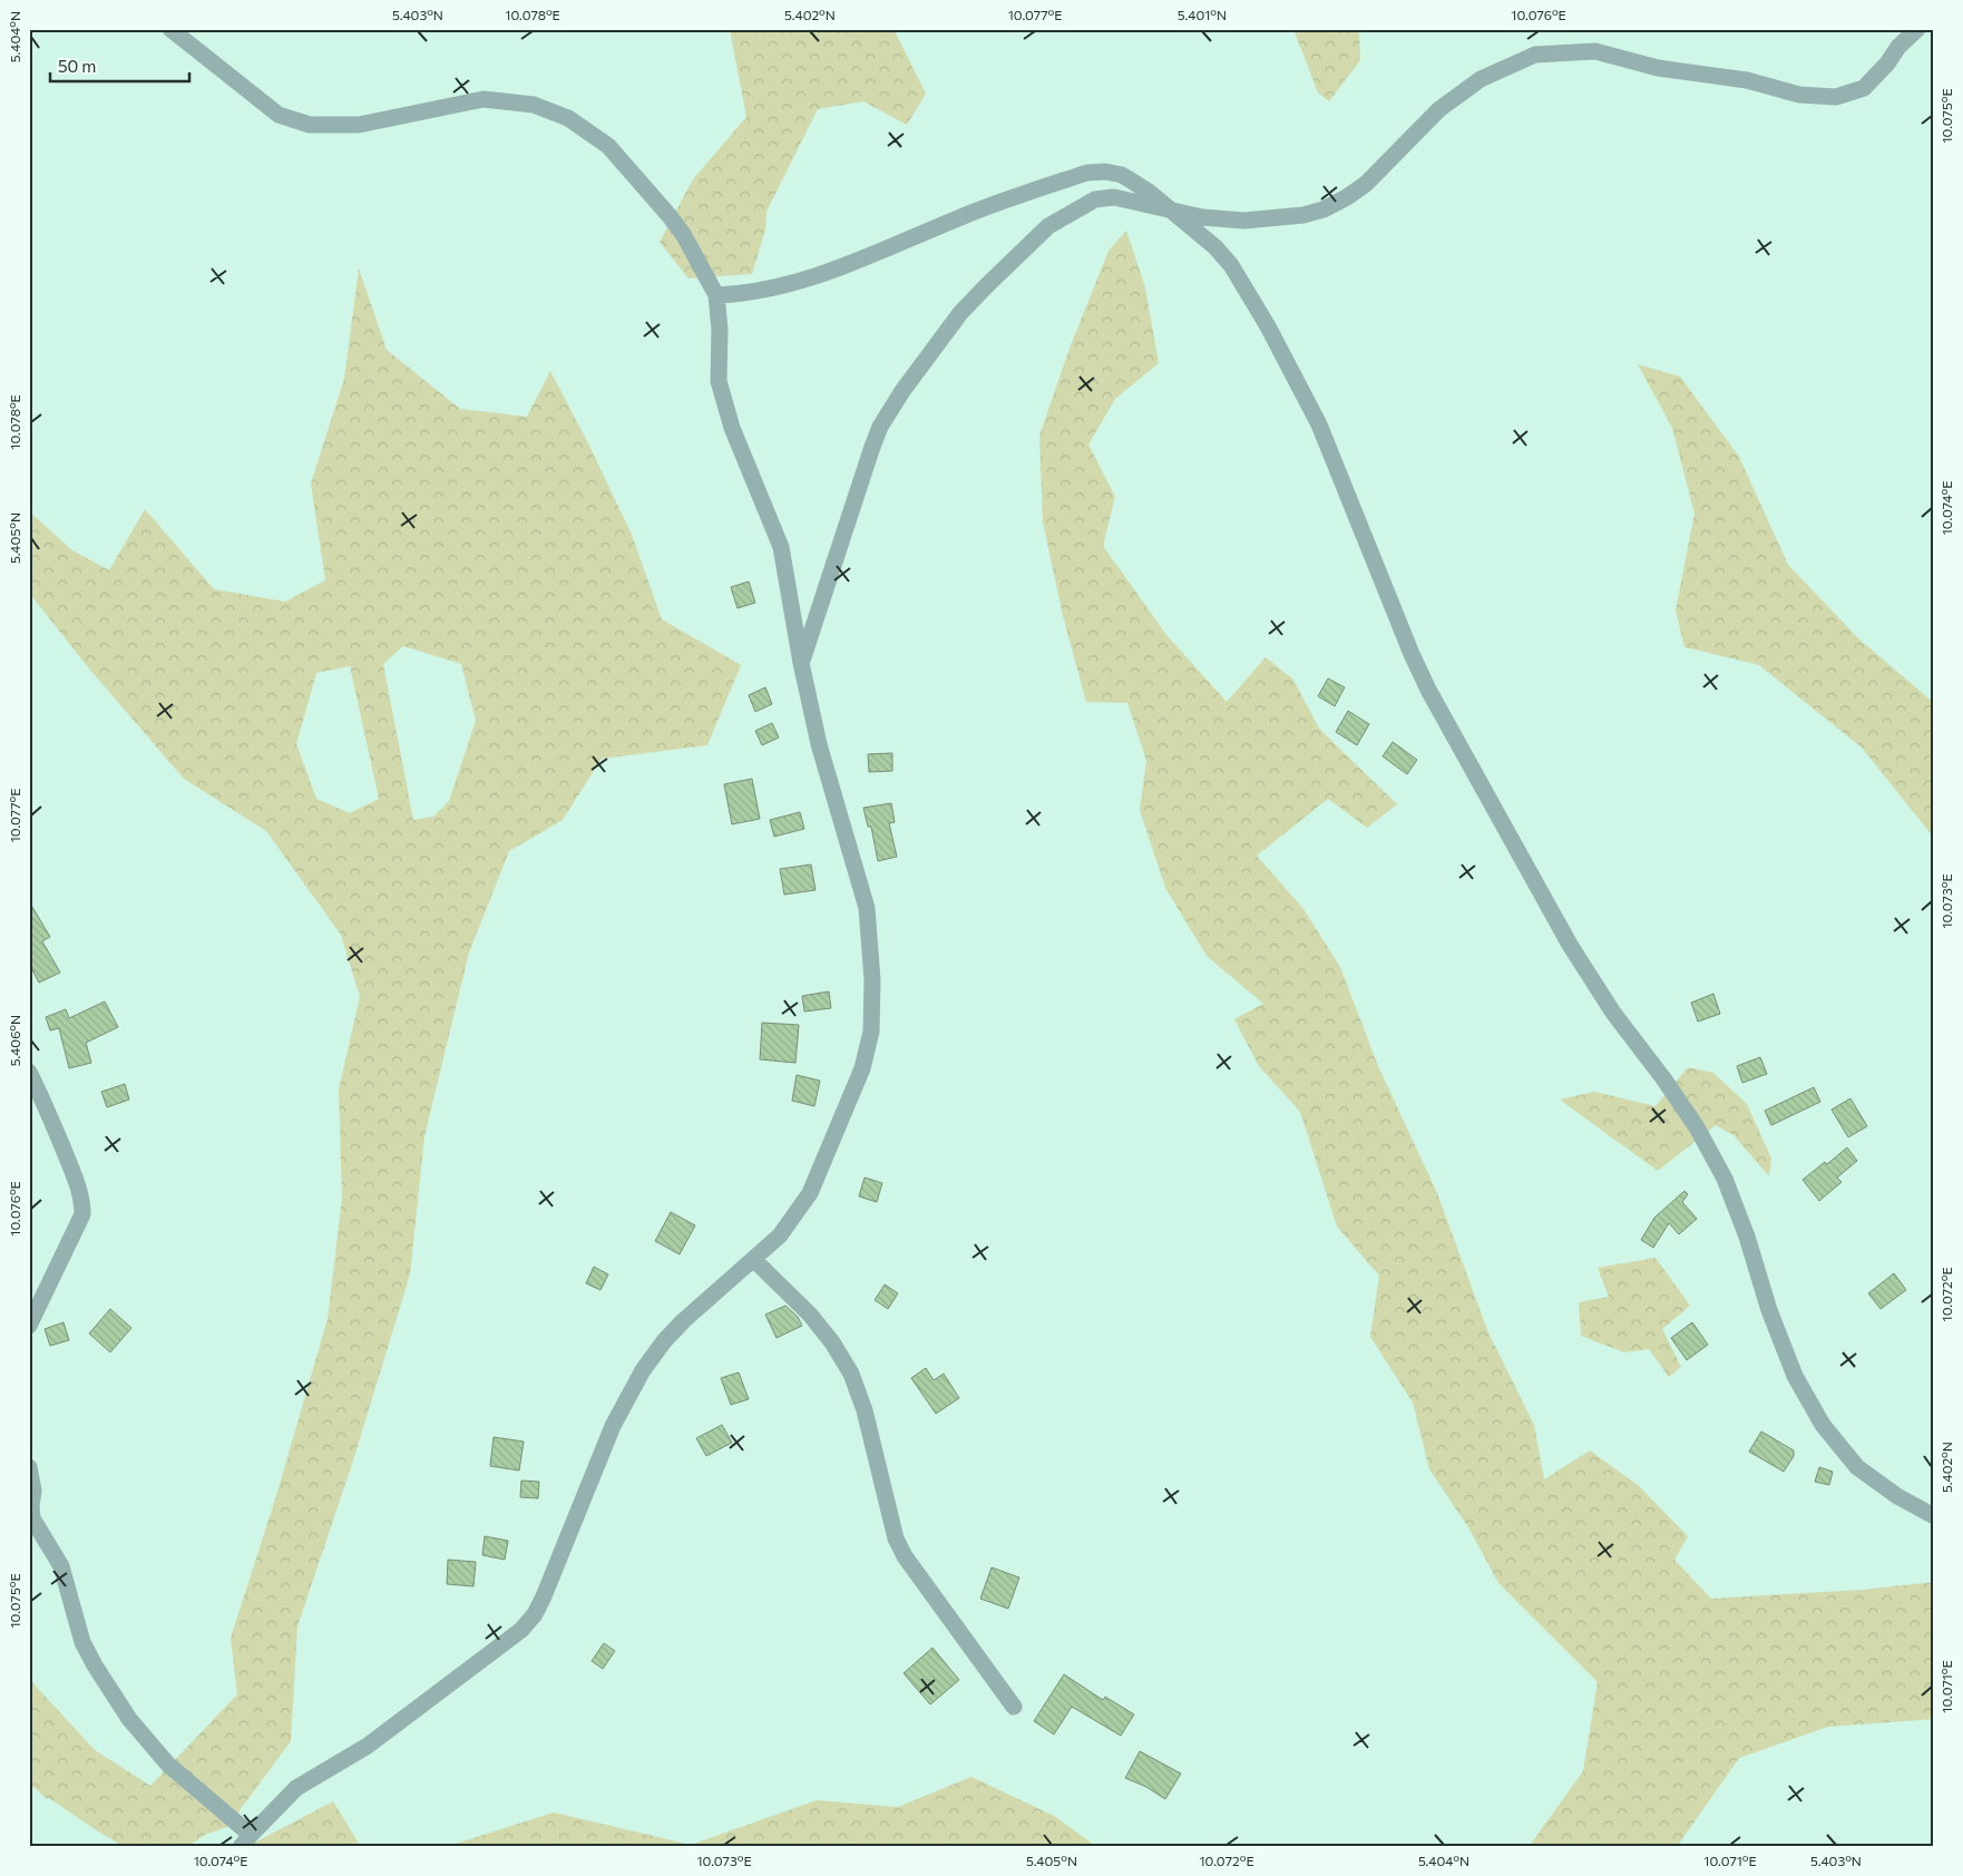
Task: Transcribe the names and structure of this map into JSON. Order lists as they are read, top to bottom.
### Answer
{
  "scale_bar": "50 m",
  "coordinates": [
    "5.403°N",
    "10.078°E",
    "5.402°N",
    "10.077°E",
    "5.401°N",
    "10.076°E",
    "5.404°N",
    "10.075°E",
    "10.074°E",
    "5.405°N",
    "10.073°E",
    "5.406°N",
    "10.072°E",
    "10.071°E"
  ]
}
